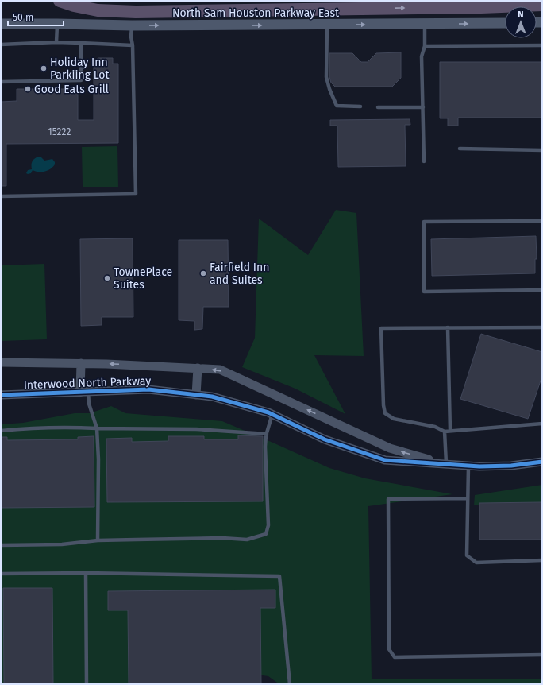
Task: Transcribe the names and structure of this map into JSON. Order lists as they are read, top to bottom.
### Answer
{
  "streets": {
    "main road": ["North Sam Houston Parkway East"],
    "street": ["Interwood North Parkway"]
  },
  "one_way": ["North Sam Houston Parkway East"],
  "places": [
    "Holiday Inn Parkiing Lot",
    "Good Eats Grill",
    "Fairfield Inn and Suites",
    "TownePlace Suites"
  ],
  "house_numbers": ["15222"],
  "scale_bar": "50 m",
  "north": "top"
}
